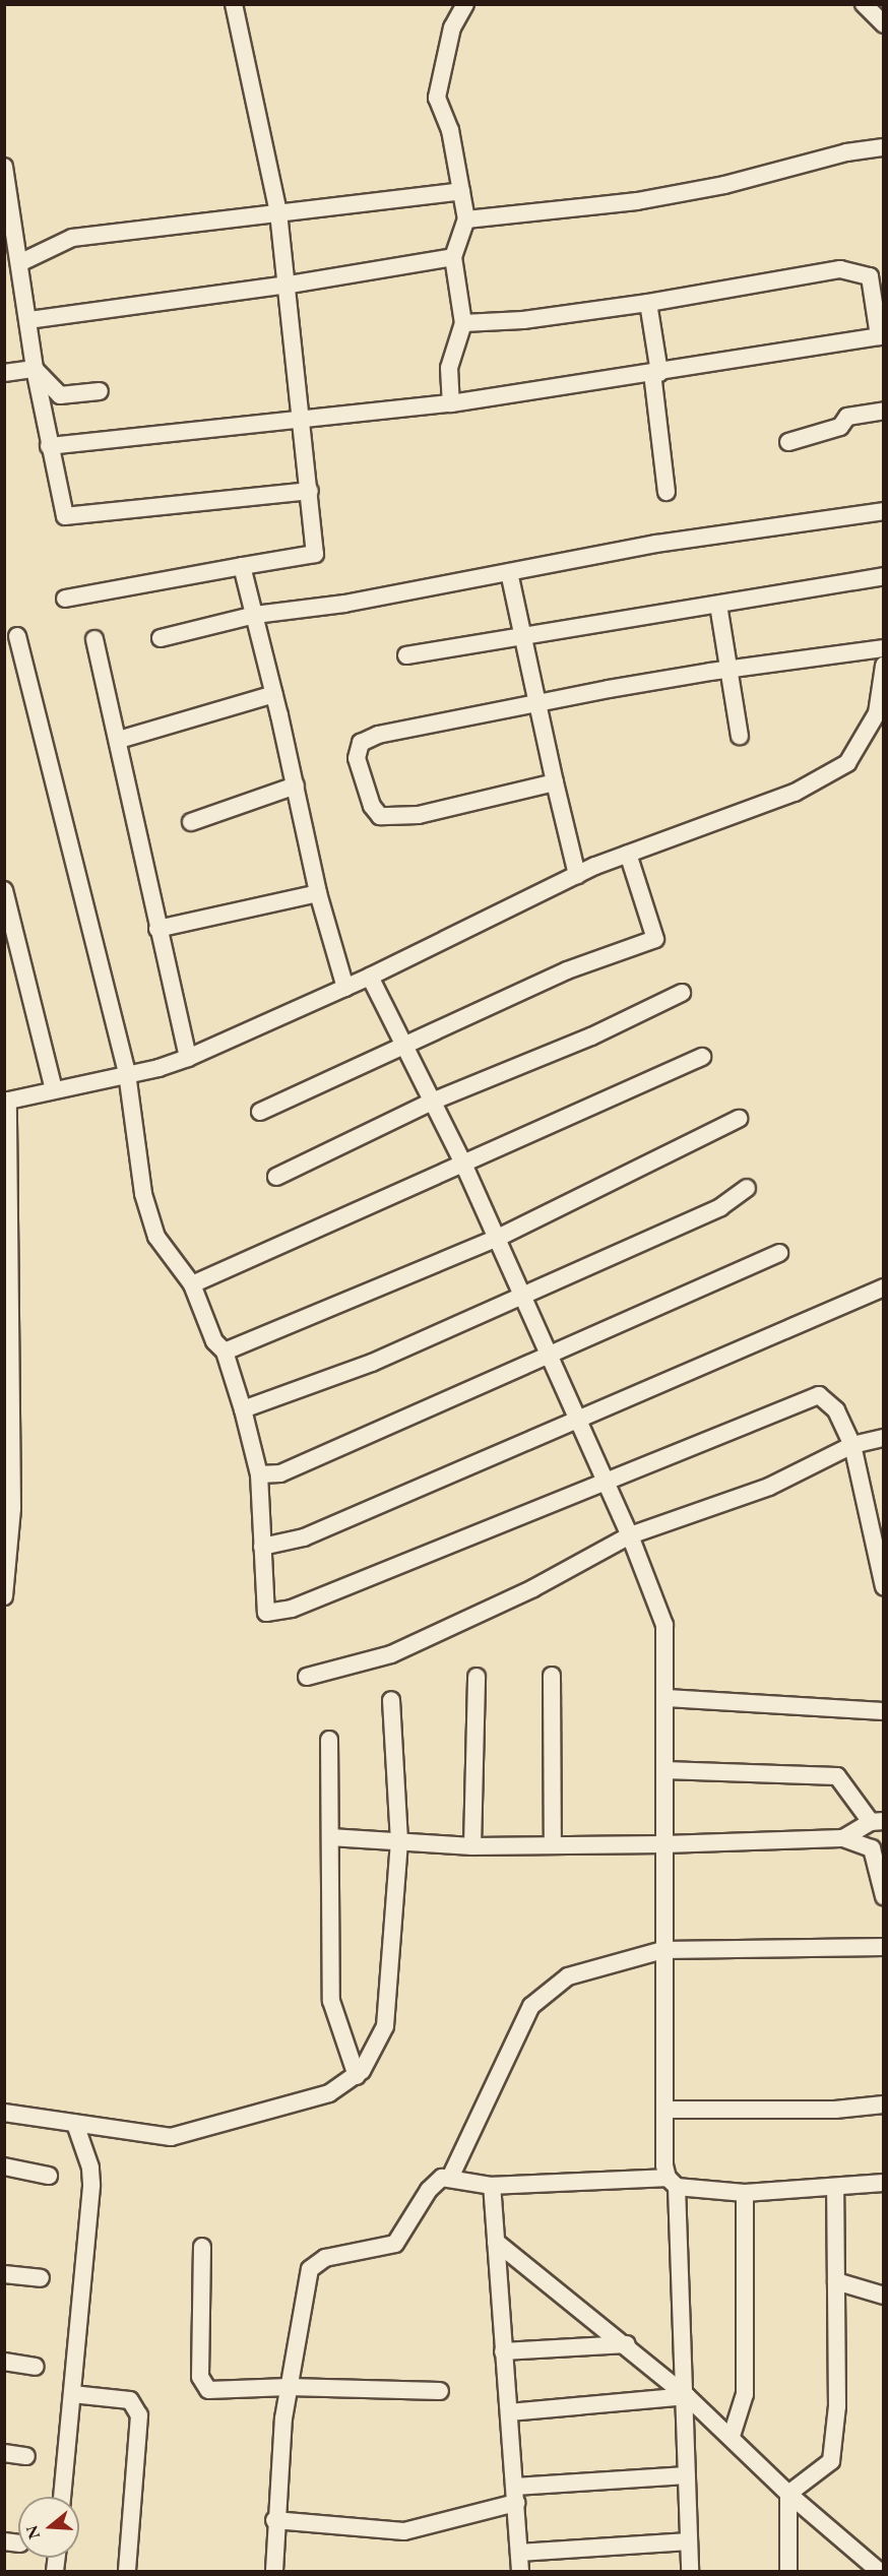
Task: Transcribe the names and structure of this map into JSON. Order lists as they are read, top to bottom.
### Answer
{
  "north": "left"
}
